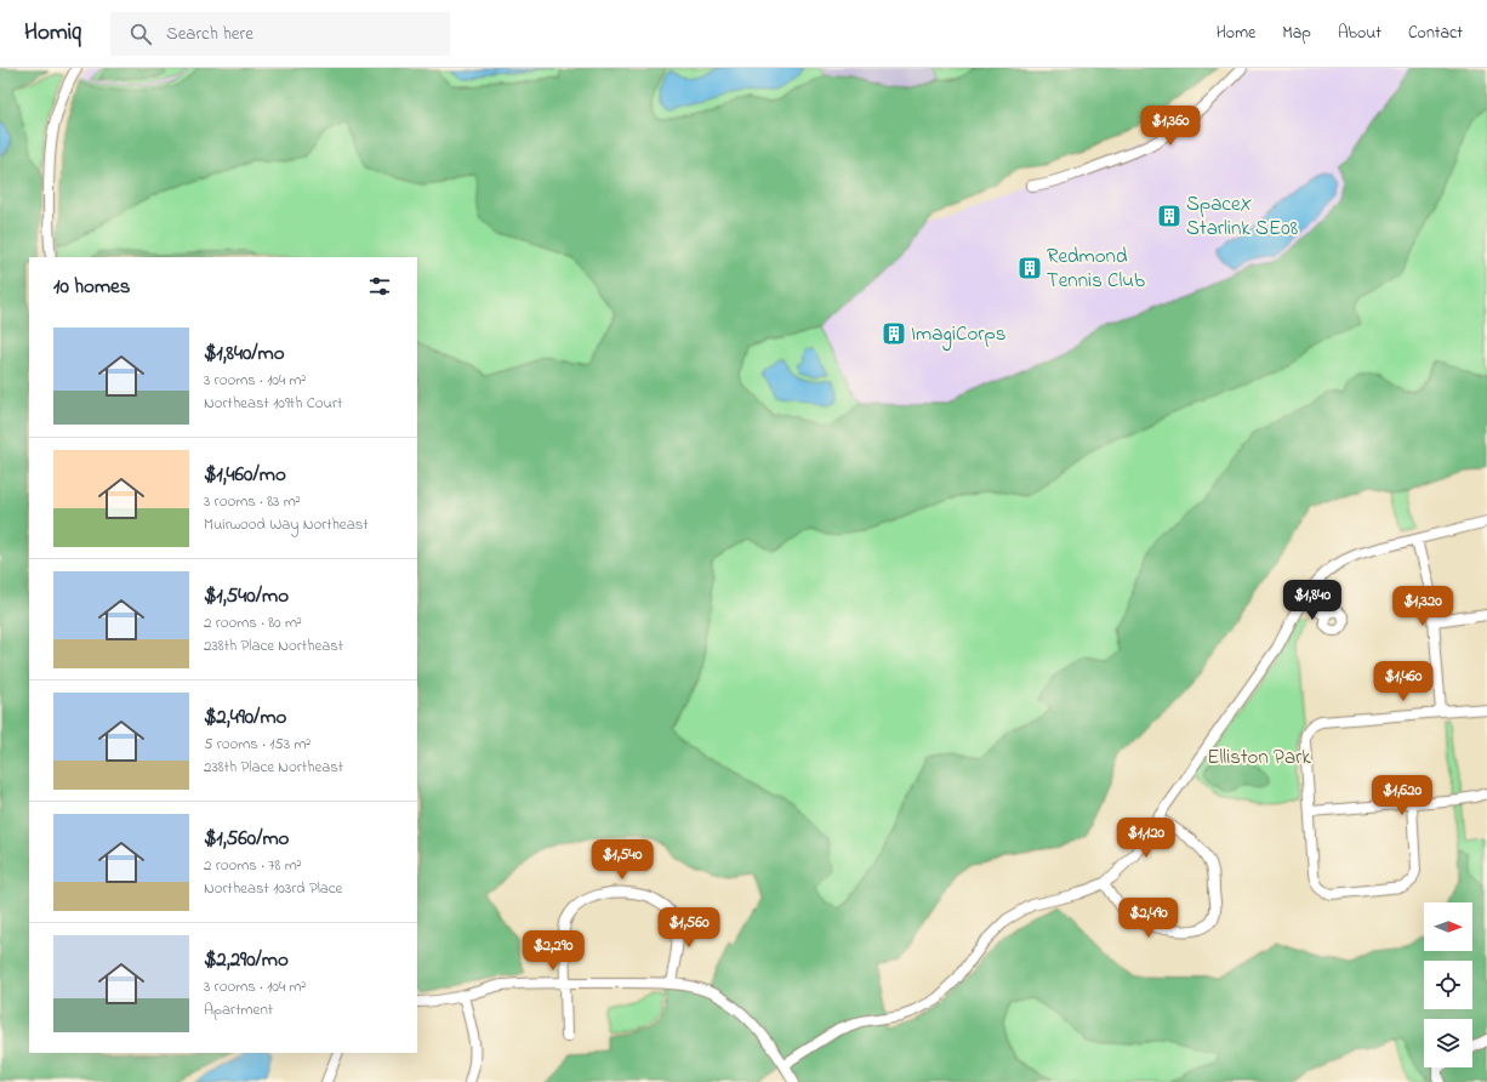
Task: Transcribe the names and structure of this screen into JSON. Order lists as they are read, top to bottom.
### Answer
{
  "parks": ["Elliston Park"],
  "places": {
    "building": ["SpaceX Starlink SE08", "Redmond Tennis Club", "ImagiCorps"]
  },
  "north": "right",
  "page": {
    "header": "Homiq",
    "search": "Search here",
    "nav": [
      "Home",
      "Map",
      "About",
      "Contact"
    ],
    "price": [
      "$1,360",
      "$1,840",
      "$1,320",
      "$1,460",
      "$1,620",
      "$1,120",
      "$1,540",
      "$2,490",
      "$1,560",
      "$2,290"
    ],
    "heading": "10 homes",
    "list": [
      {
        "name": "$1,840/mo",
        "note": "3 rooms · 104 m² · Northeast 109th Court"
      },
      {
        "name": "$1,460/mo",
        "note": "3 rooms · 83 m² · Muirwood Way Northeast"
      },
      {
        "name": "$1,540/mo",
        "note": "2 rooms · 80 m² · 238th Place Northeast"
      },
      {
        "name": "$2,490/mo",
        "note": "5 rooms · 153 m² · 238th Place Northeast"
      },
      {
        "name": "$1,560/mo",
        "note": "2 rooms · 78 m² · Northeast 103rd Place"
      },
      {
        "name": "$2,290/mo",
        "note": "3 rooms · 104 m² · Apartment"
      }
    ]
  }
}
